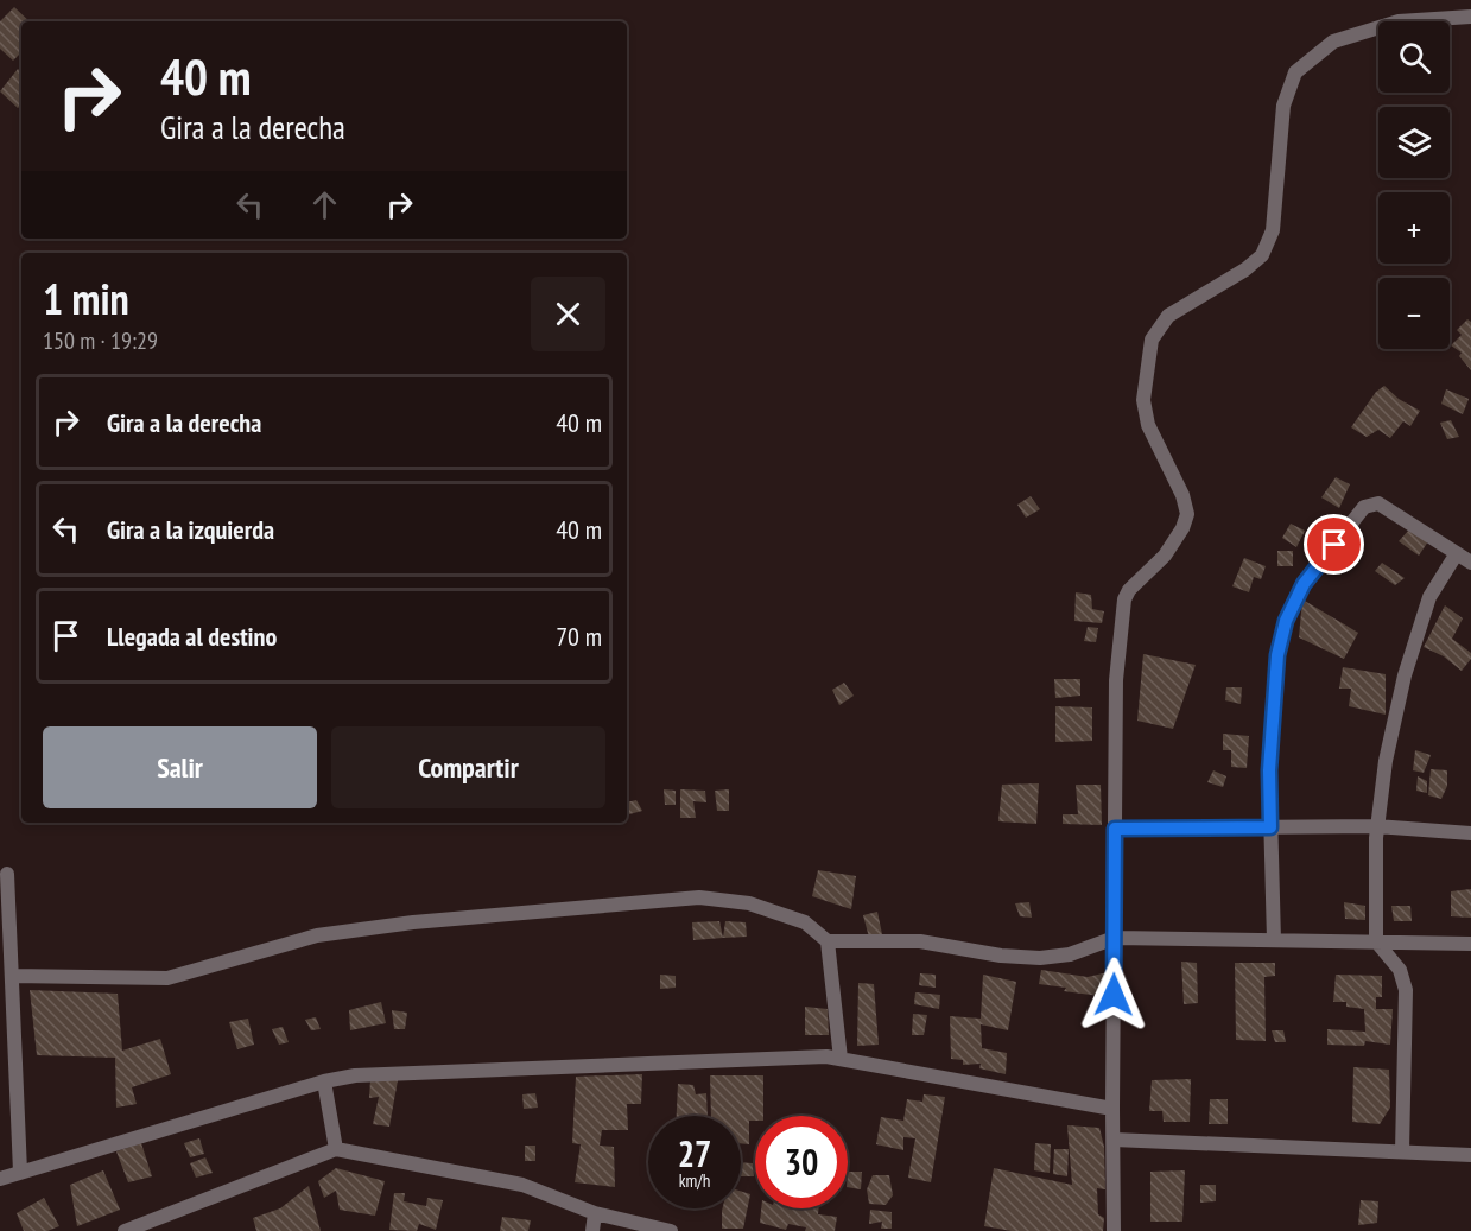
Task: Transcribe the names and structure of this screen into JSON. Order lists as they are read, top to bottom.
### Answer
{
  "page": {
    "map_buttons": ["+", "−"],
    "turn": ["40 m", "Gira a la derecha"],
    "heading": ["1 min", "150 m · 19:29"],
    "list": [
      {
        "name": "Gira a la derecha",
        "value": "40 m"
      },
      {
        "name": "Gira a la izquierda",
        "value": "40 m"
      },
      {
        "name": "Llegada al destino",
        "value": "70 m"
      }
    ],
    "buttons": ["Salir", "Compartir"],
    "speed": "27 km/h",
    "limit": "30"
  }
}
